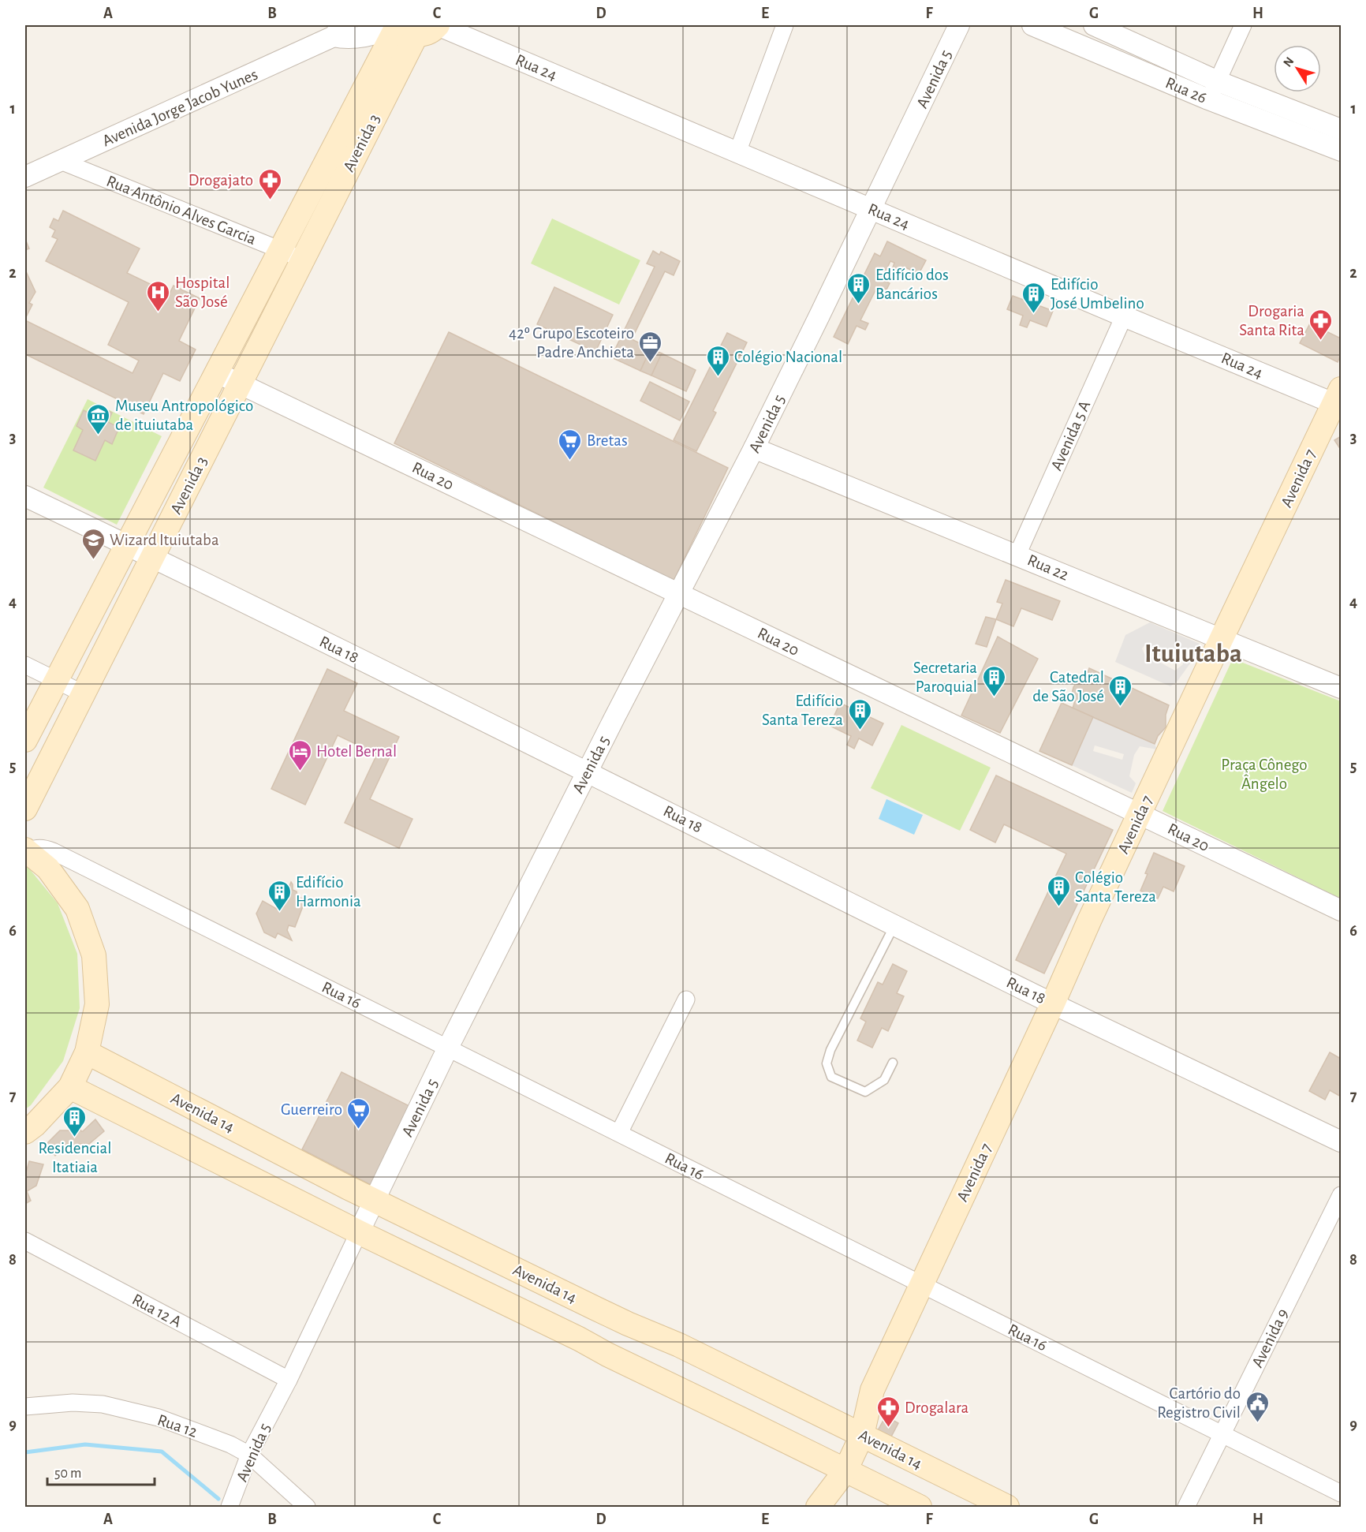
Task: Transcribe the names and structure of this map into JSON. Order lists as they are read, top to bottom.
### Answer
{
  "streets": {
    "main road": [
      "Rua 24",
      "Avenida 3",
      "Avenida 7",
      "Avenida 14"
    ],
    "street": [
      "Avenida 5",
      "Rua 26",
      "Avenida Jorge Jacob Yunes",
      "Rua Antônio Alves Garcia",
      "Avenida 5 A",
      "Rua 20",
      "Rua 22",
      "Rua 18",
      "Rua 16",
      "Rua 12 A",
      "Avenida 9",
      "Rua 12"
    ]
  },
  "crossings": [
    ["Rua 24", "Avenida 5"],
    ["Rua 24", "Avenida 3"],
    ["Rua 24", "Avenida 5 A"],
    ["Rua 24", "Avenida 7"],
    ["Avenida 5", "Rua 20"],
    ["Avenida 5", "Rua 22"],
    ["Avenida 5", "Rua 18"],
    ["Avenida 5", "Rua 16"],
    ["Avenida 5", "Avenida 14"],
    ["Avenida 5", "Rua 12 A"],
    ["Avenida 5", "Rua 12"],
    ["Avenida Jorge Jacob Yunes", "Rua Antônio Alves Garcia"],
    ["Avenida 3", "Rua Antônio Alves Garcia"],
    ["Avenida 3", "Rua 20"],
    ["Avenida 3", "Rua 18"],
    ["Avenida 5 A", "Rua 22"],
    ["Rua 20", "Avenida 7"],
    ["Avenida 7", "Rua 22"],
    ["Avenida 7", "Rua 18"],
    ["Avenida 7", "Rua 16"],
    ["Avenida 7", "Avenida 14"],
    ["Rua 16", "Avenida 9"]
  ],
  "districts": ["Ituiutaba"],
  "parks": ["Praça Cônego Ângelo"],
  "places": {
    "pharmacy": ["Drogajato", "Drogaria Santa Rita", "Drogalara"],
    "building": [
      "Edifício dos Bancários",
      "Edifício José Umbelino",
      "Colégio Nacional",
      "Secretaria Paroquial",
      "Catedral de São José",
      "Edifício Santa Tereza",
      "Colégio Santa Tereza",
      "Edifício Harmonia",
      "Residencial Itatiaia"
    ],
    "hospital": ["Hospital São José"],
    "office": ["42º Grupo Escoteiro Padre Anchieta"],
    "museum": ["Museu Antropológico de ituiutaba"],
    "supermarket": ["Bretas", "Guerreiro"],
    "school or university": ["Wizard Ituiutaba"],
    "hotel": ["Hotel Bernal"],
    "public building": ["Cartório do Registro Civil"]
  },
  "scale_bar": "50 m",
  "north": "top left",
  "grid": {
    "columns": [
      "A",
      "B",
      "C",
      "D",
      "E",
      "F",
      "G",
      "H"
    ],
    "rows": [
      "1",
      "2",
      "3",
      "4",
      "5",
      "6",
      "7",
      "8",
      "9"
    ]
  }
}
